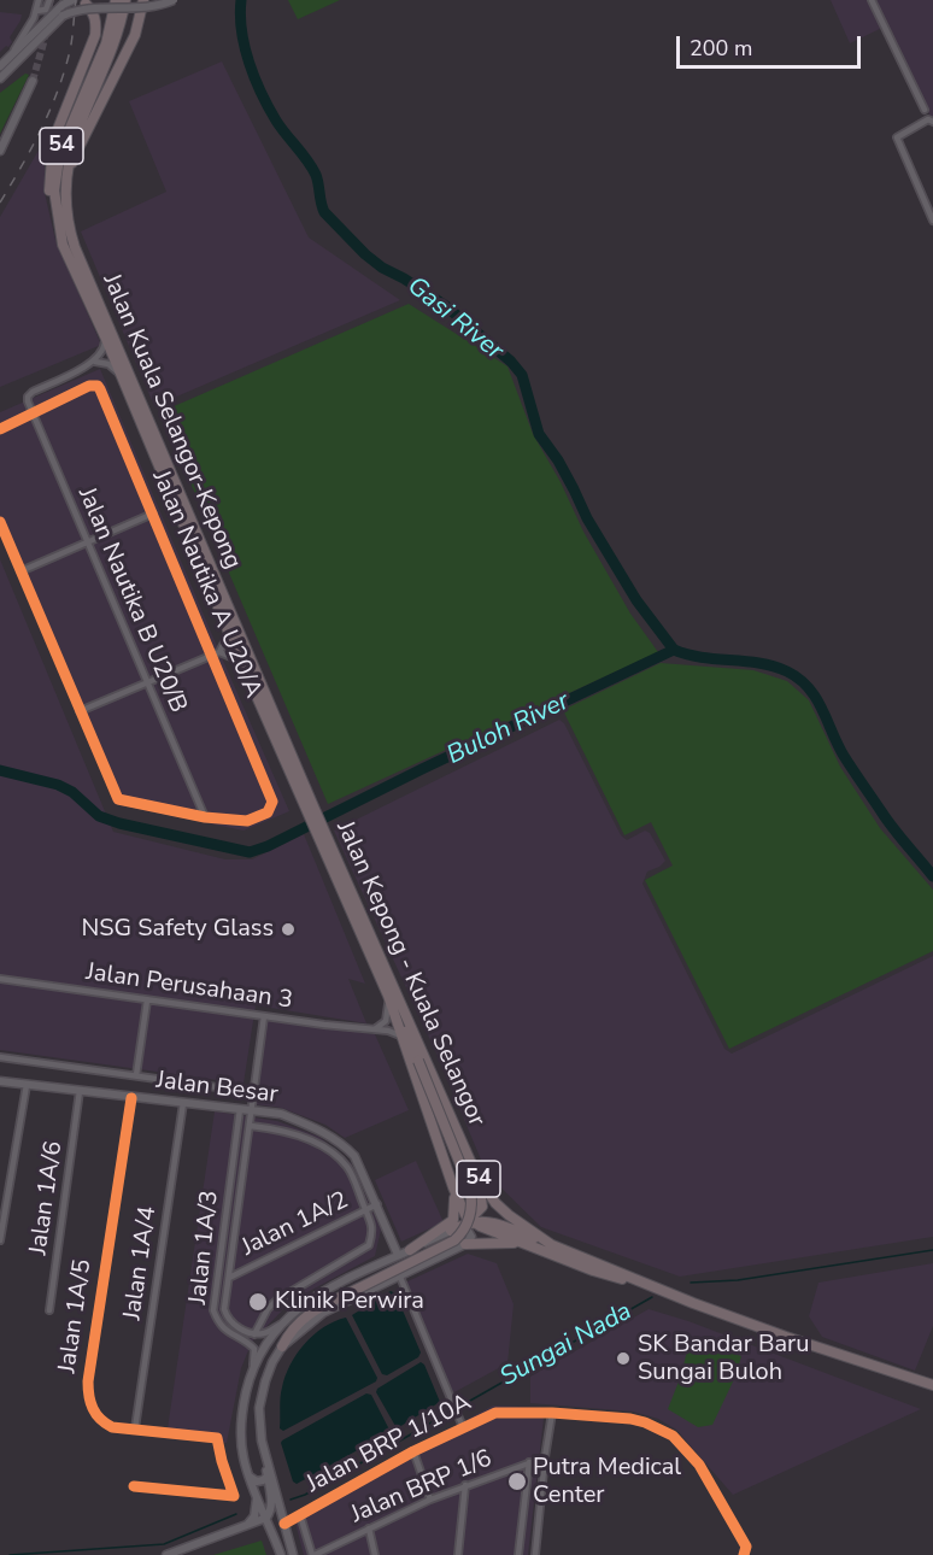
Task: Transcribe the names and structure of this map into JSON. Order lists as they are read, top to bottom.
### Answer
{
  "streets": {
    "highway": ["54", "Jalan Kuala Selangor-Kepong", "Jalan Kepong - Kuala Selangor"],
    "main road": ["Jalan Besar"],
    "street": [
      "Jalan Nautika A U20/A",
      "Jalan Nautika B U20/B",
      "Jalan Perusahaan 3",
      "Jalan 1A/6",
      "Jalan 1A/2",
      "Jalan 1A/3",
      "Jalan 1A/4",
      "Jalan 1A/5",
      "Jalan BRP 1/10A",
      "Jalan BRP 1/6"
    ]
  },
  "crossings": [
    ["54", "Jalan Kepong - Kuala Selangor"],
    ["54", "Jalan Perusahaan 3"],
    ["Jalan Kuala Selangor-Kepong", "Jalan Kepong - Kuala Selangor"],
    ["Jalan Nautika A U20/A", "Jalan Nautika B U20/B"],
    ["Jalan Kepong - Kuala Selangor", "Jalan Perusahaan 3"],
    ["Jalan Perusahaan 3", "Jalan 1A/3"],
    ["Jalan Besar", "Jalan 1A/6"],
    ["Jalan Besar", "Jalan 1A/2"],
    ["Jalan Besar", "Jalan 1A/3"],
    ["Jalan Besar", "Jalan 1A/4"],
    ["Jalan Besar", "Jalan 1A/5"],
    ["Jalan 1A/2", "Jalan 1A/3"],
    ["Jalan 1A/4", "Jalan 1A/5"]
  ],
  "water": ["Gasi River", "Buloh River", "Sungai Nada"],
  "places": [
    "NSG Safety Glass",
    "Klinik Perwira",
    "SK Bandar Baru Sungai Buloh",
    "Putra Medical Center"
  ],
  "scale_bar": "200 m"
}
